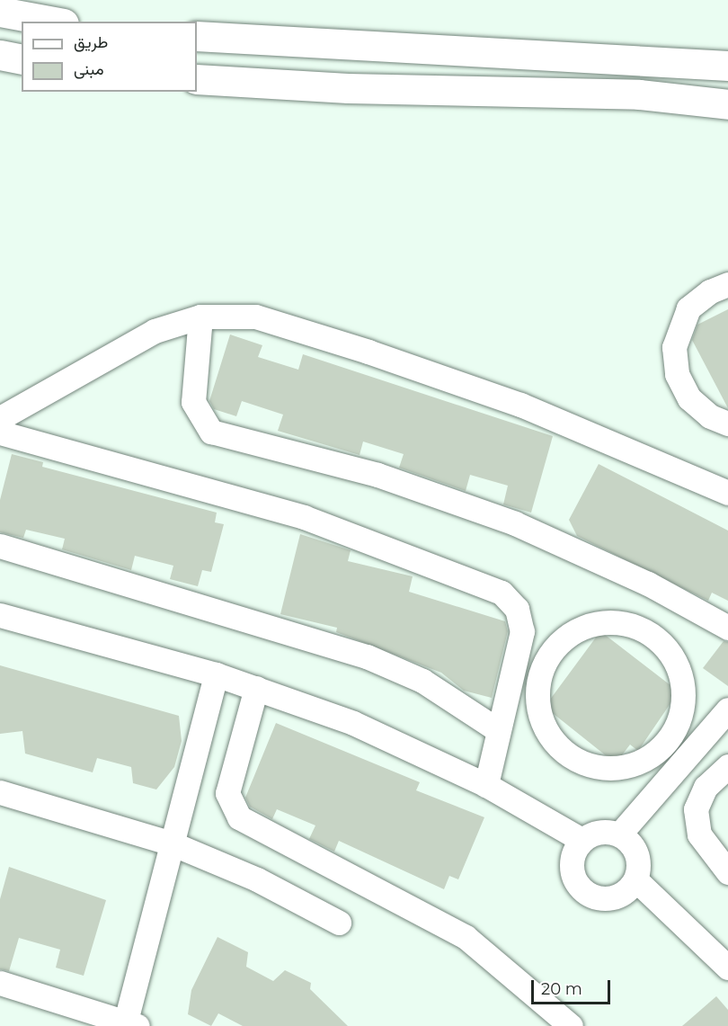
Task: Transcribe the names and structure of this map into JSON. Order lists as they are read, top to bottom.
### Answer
{
  "legend": ["طريق", "مبنى"],
  "scale_bar": "20 m"
}
